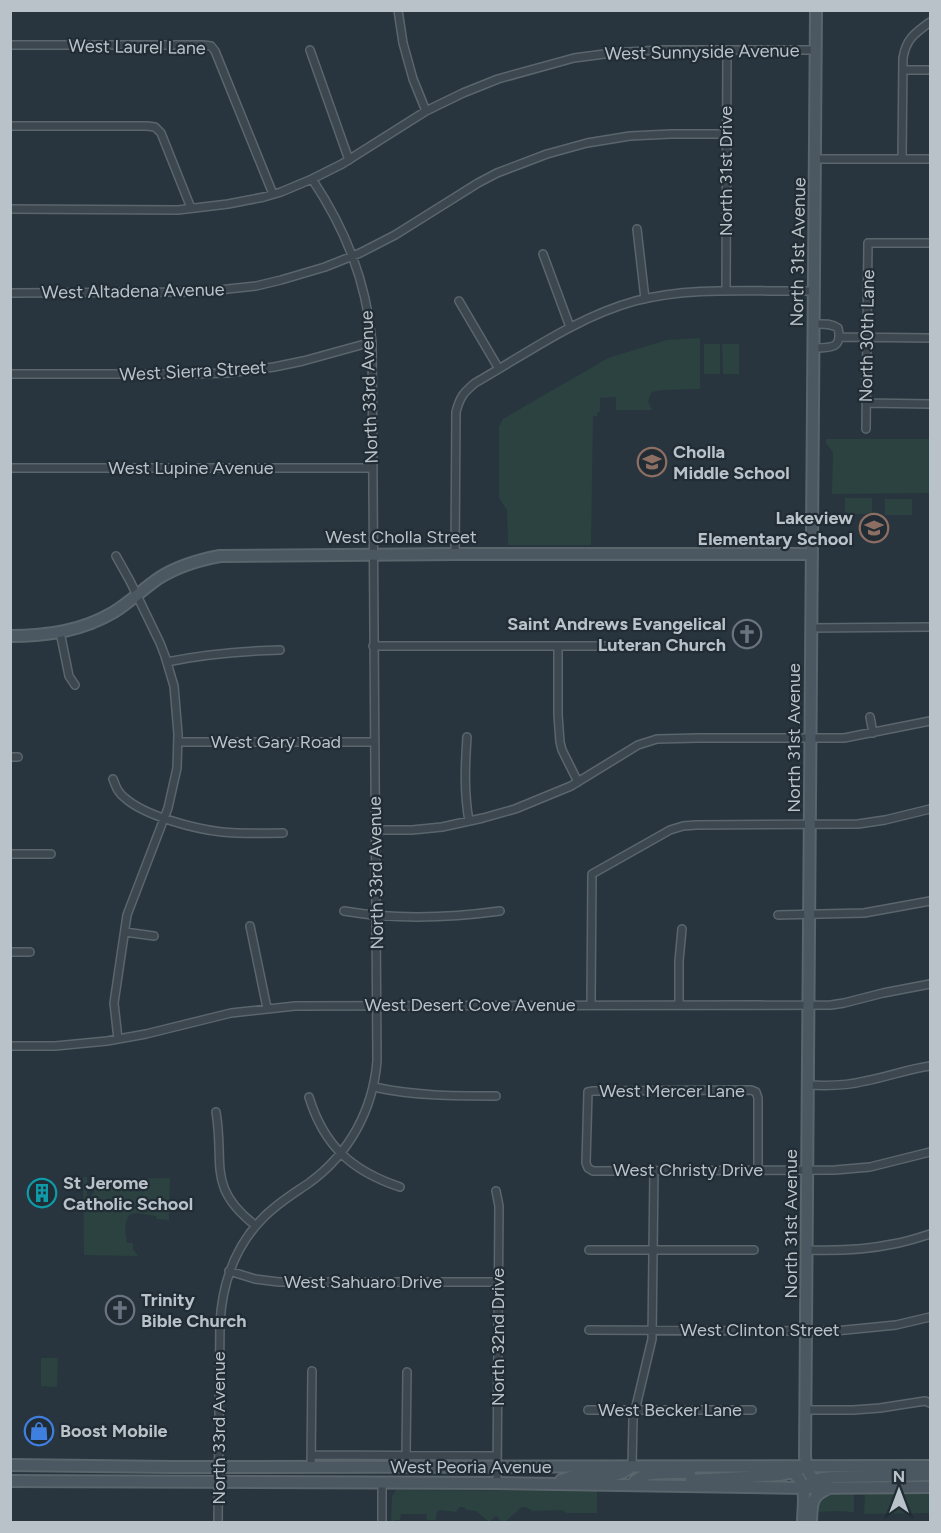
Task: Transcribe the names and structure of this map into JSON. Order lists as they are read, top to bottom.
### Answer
{
  "streets": {
    "main road": ["North 31st Avenue", "West Cholla Street", "West Peoria Avenue"],
    "street": [
      "West Laurel Lane",
      "West Sunnyside Avenue",
      "North 31st Drive",
      "West Altadena Avenue",
      "North 30th Lane",
      "West Sierra Street",
      "North 33rd Avenue",
      "West Lupine Avenue",
      "West Gary Road",
      "West Desert Cove Avenue",
      "West Mercer Lane",
      "West Christy Drive",
      "West Sahuaro Drive",
      "West Clinton Street",
      "North 32nd Drive",
      "West Becker Lane"
    ]
  },
  "crossings": [
    ["West Laurel Lane", "West Sunnyside Avenue"],
    ["West Sunnyside Avenue", "North 31st Drive"],
    ["West Sunnyside Avenue", "North 31st Avenue"],
    ["West Sunnyside Avenue", "North 33rd Avenue"],
    ["North 31st Drive", "West Altadena Avenue"],
    ["North 31st Avenue", "West Cholla Street"],
    ["North 31st Avenue", "West Desert Cove Avenue"],
    ["North 31st Avenue", "West Christy Drive"],
    ["North 31st Avenue", "West Clinton Street"],
    ["North 31st Avenue", "West Peoria Avenue"],
    ["West Altadena Avenue", "North 33rd Avenue"],
    ["West Sierra Street", "North 33rd Avenue"],
    ["North 33rd Avenue", "West Lupine Avenue"],
    ["North 33rd Avenue", "West Cholla Street"],
    ["North 33rd Avenue", "West Gary Road"],
    ["North 33rd Avenue", "West Desert Cove Avenue"],
    ["North 33rd Avenue", "West Sahuaro Drive"],
    ["North 33rd Avenue", "West Peoria Avenue"],
    ["West Mercer Lane", "West Christy Drive"],
    ["West Sahuaro Drive", "North 32nd Drive"],
    ["North 32nd Drive", "West Peoria Avenue"]
  ],
  "places": {
    "school or university": ["Cholla Middle School", "Lakeview Elementary School"],
    "church": ["Saint Andrews Evangelical Luteran Church", "Trinity Bible Church"],
    "building": ["St Jerome Catholic School"],
    "shop": ["Boost Mobile"]
  },
  "north": "top"
}
